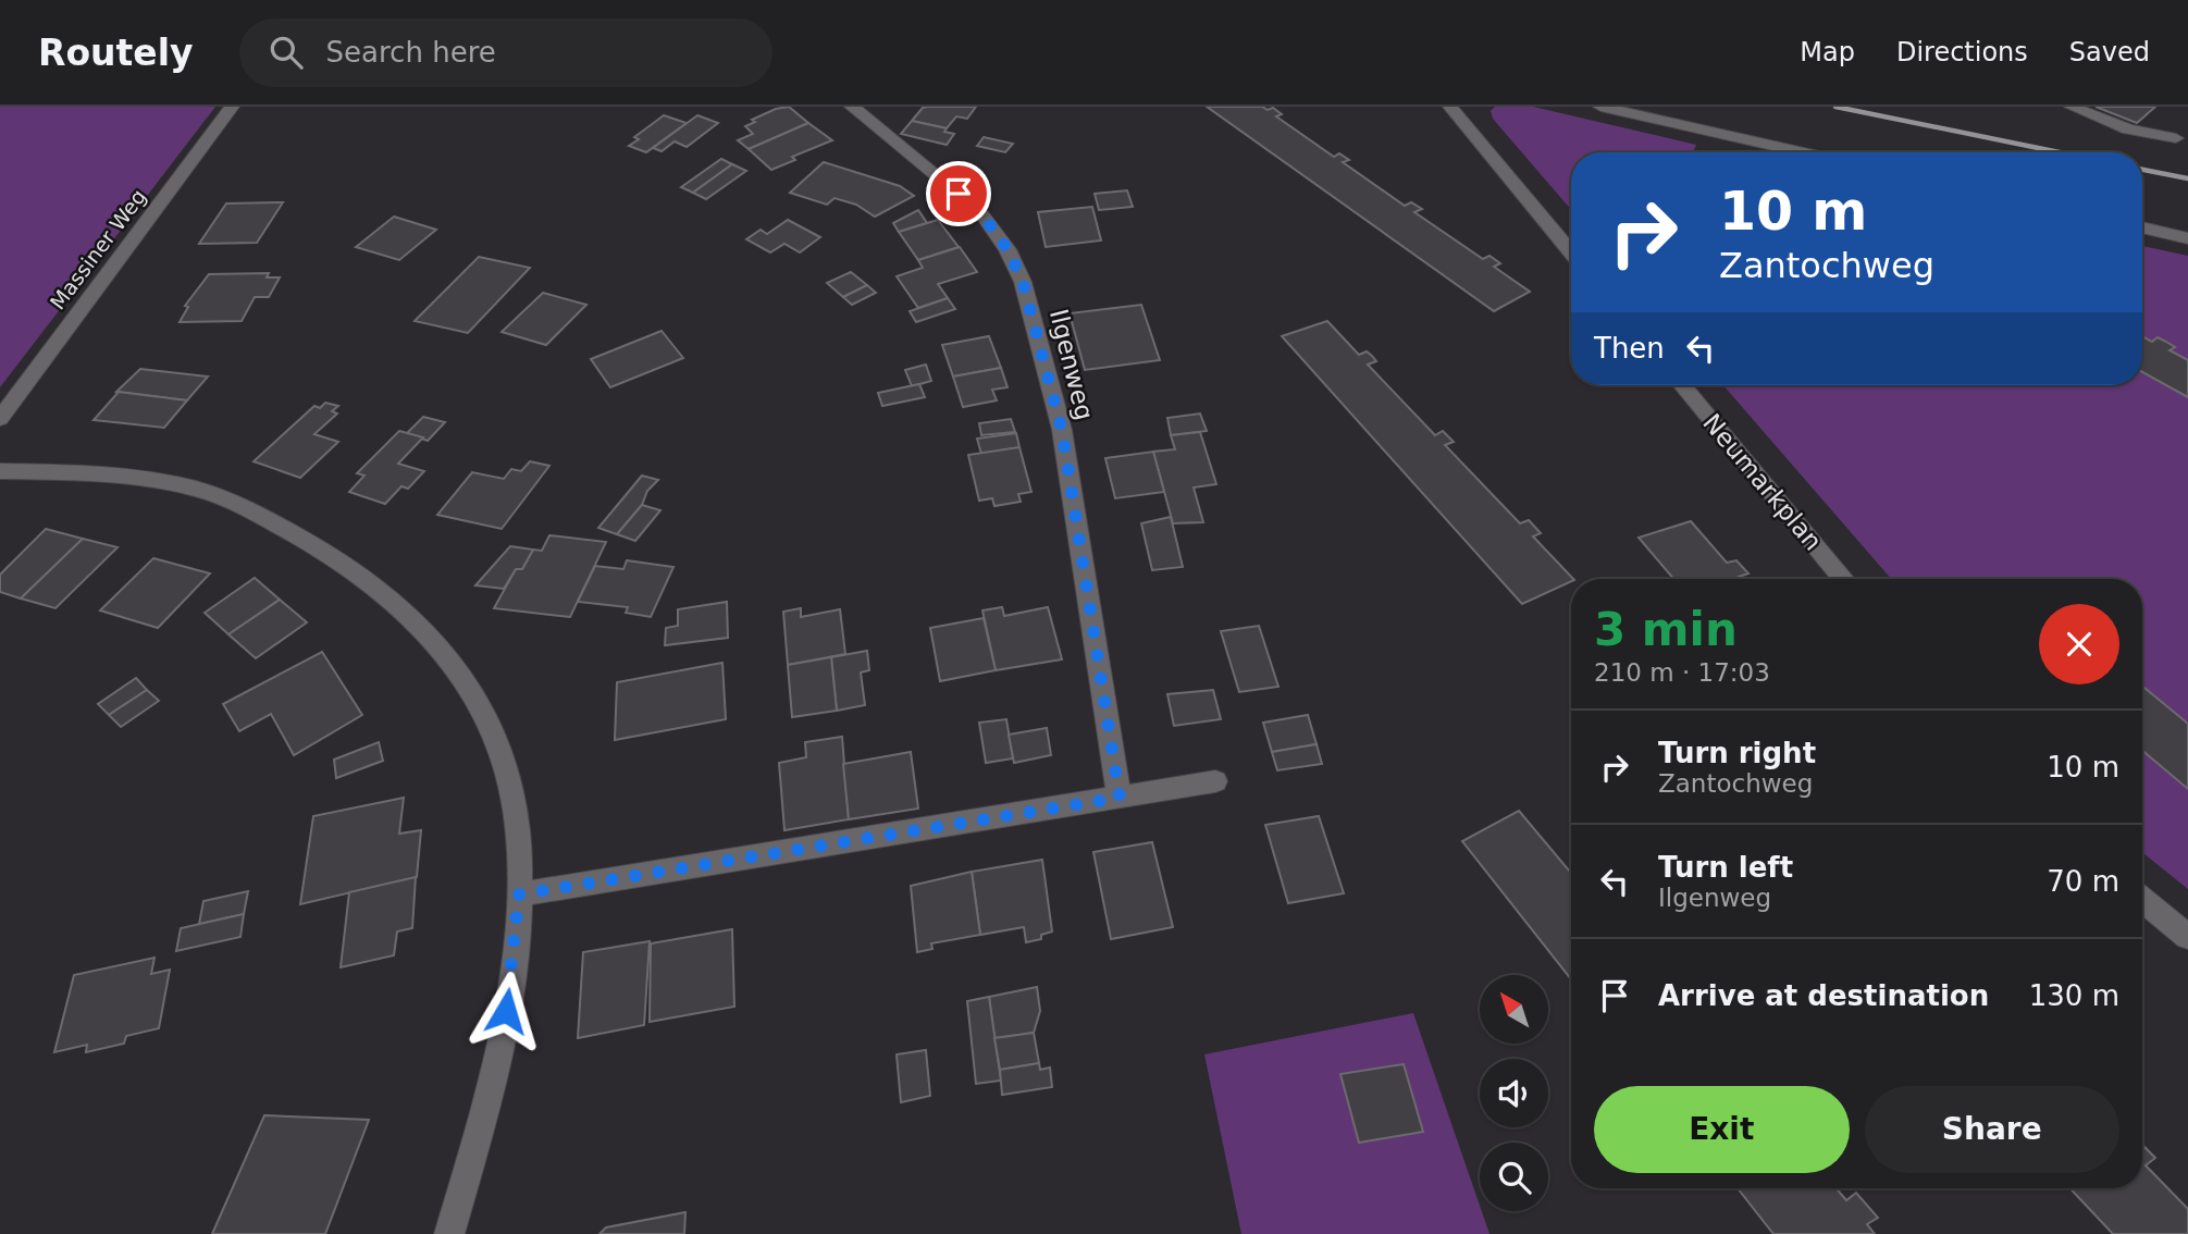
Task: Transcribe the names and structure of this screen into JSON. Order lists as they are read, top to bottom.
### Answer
{
  "streets": {
    "street": ["Massiner Weg", "Ilgenweg", "Neumarkplan"]
  },
  "north": "top left",
  "page": {
    "header": "Routely",
    "search": "Search here",
    "nav": ["Map", "Directions", "Saved"],
    "turn": ["10 m", "Zantochweg"],
    "then": "Then",
    "heading": ["3 min", "210 m · 17:03"],
    "list": [
      {
        "name": "Turn right",
        "note": "Zantochweg",
        "value": "10 m"
      },
      {
        "name": "Turn left",
        "note": "Ilgenweg",
        "value": "70 m"
      },
      {
        "name": "Arrive at destination",
        "value": "130 m"
      }
    ],
    "buttons": ["Exit", "Share"]
  }
}
